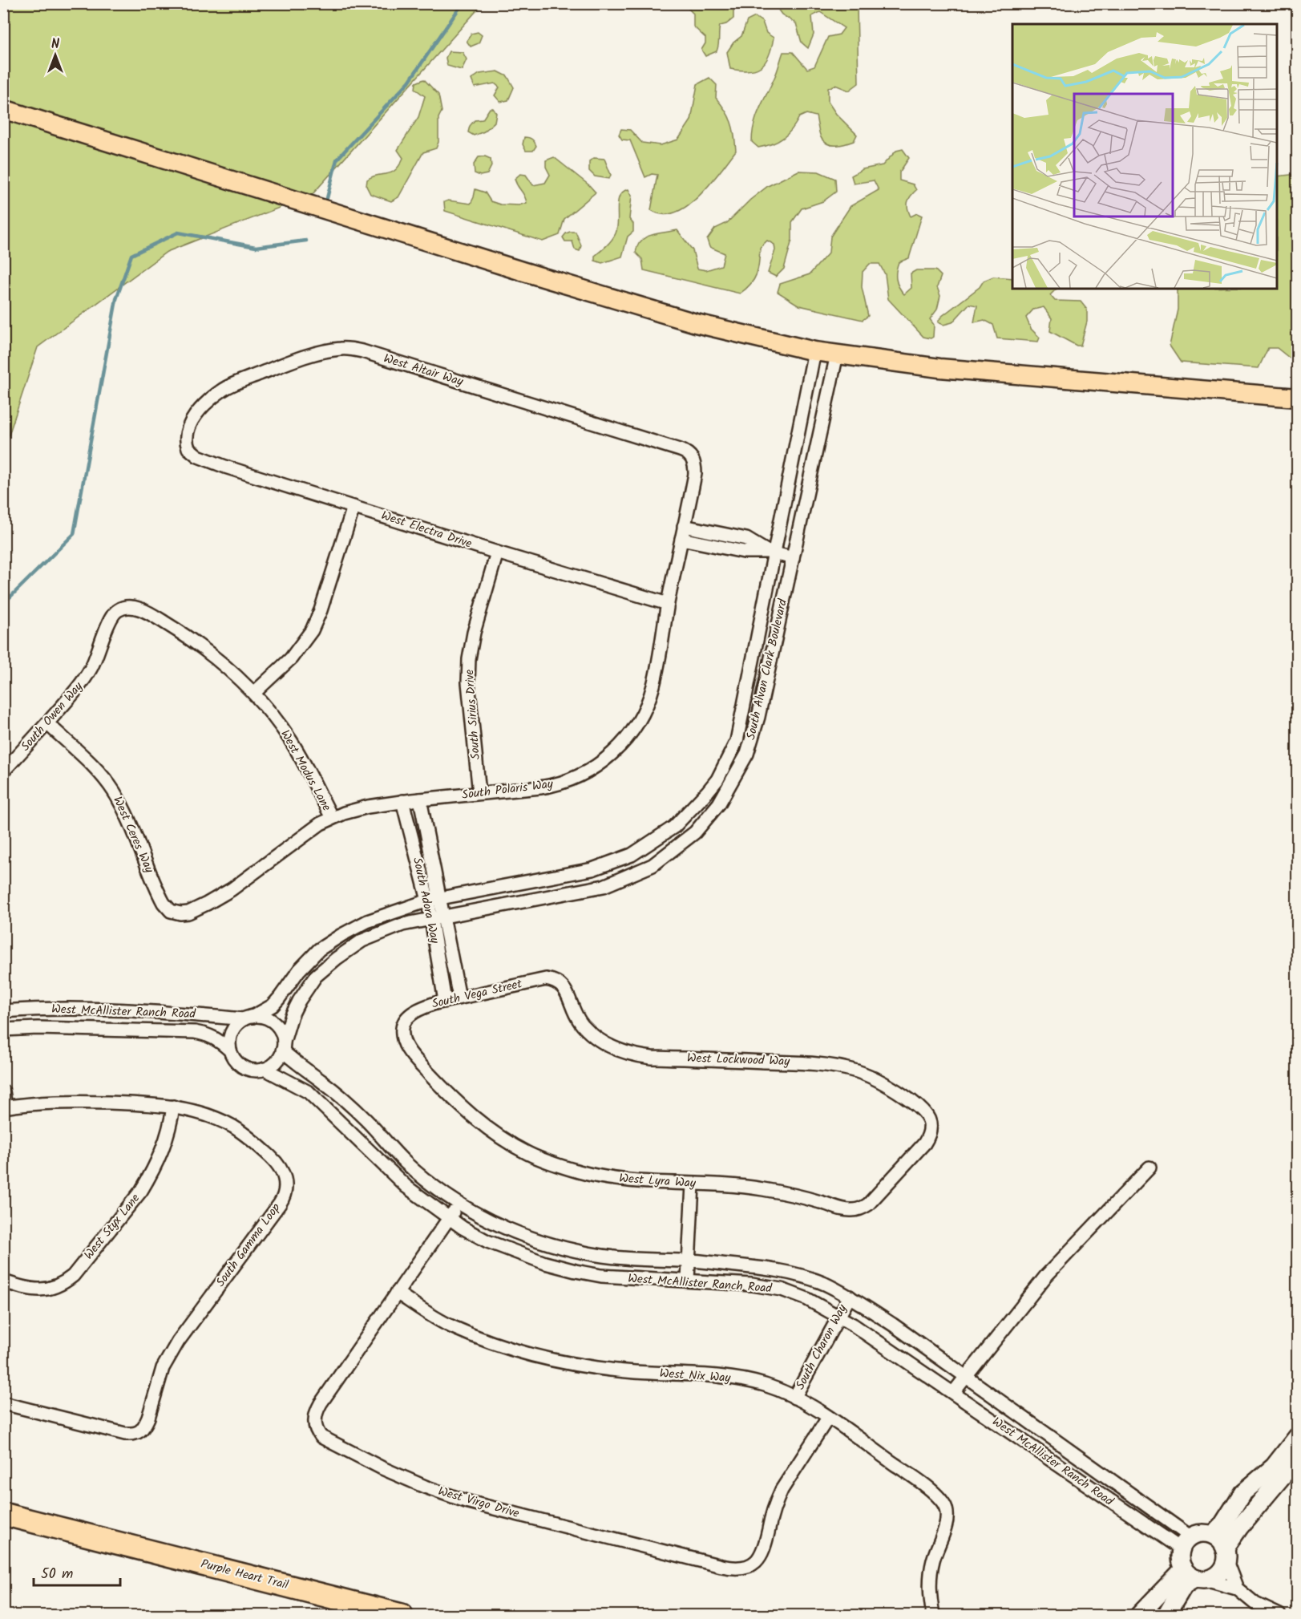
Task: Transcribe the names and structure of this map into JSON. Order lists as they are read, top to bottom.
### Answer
{
  "streets": {
    "highway": ["Purple Heart Trail"],
    "street": [
      "West Altair Way",
      "West Electra Drive",
      "South Alvan Clark Boulevard",
      "South Sirius Drive",
      "South Owen Way",
      "West Modus Lane",
      "South Polaris Way",
      "West Ceres Way",
      "South Adora Way",
      "South Vega Street",
      "West McAllister Ranch Road",
      "West Lockwood Way",
      "West Lyra Way",
      "West Styx Lane",
      "South Gamma Loop",
      "South Charon Way",
      "West Nix Way",
      "West Virgo Drive"
    ]
  },
  "crossings": [
    ["West Altair Way", "West Electra Drive"],
    ["West Altair Way", "South Polaris Way"],
    ["West Electra Drive", "South Sirius Drive"],
    ["West Electra Drive", "South Polaris Way"],
    ["South Alvan Clark Boulevard", "South Adora Way"],
    ["South Alvan Clark Boulevard", "West McAllister Ranch Road"],
    ["South Sirius Drive", "South Polaris Way"],
    ["South Owen Way", "West Modus Lane"],
    ["South Owen Way", "West Ceres Way"],
    ["West Modus Lane", "South Polaris Way"],
    ["South Polaris Way", "West Ceres Way"],
    ["South Polaris Way", "South Adora Way"],
    ["South Adora Way", "South Vega Street"],
    ["South Vega Street", "West Lockwood Way"],
    ["South Vega Street", "West Lyra Way"],
    ["West McAllister Ranch Road", "South Charon Way"],
    ["West McAllister Ranch Road", "West Virgo Drive"],
    ["West Lockwood Way", "West Lyra Way"],
    ["West Styx Lane", "South Gamma Loop"],
    ["South Charon Way", "West Nix Way"],
    ["West Nix Way", "West Virgo Drive"]
  ],
  "scale_bar": "50 m",
  "north": "top"
}
